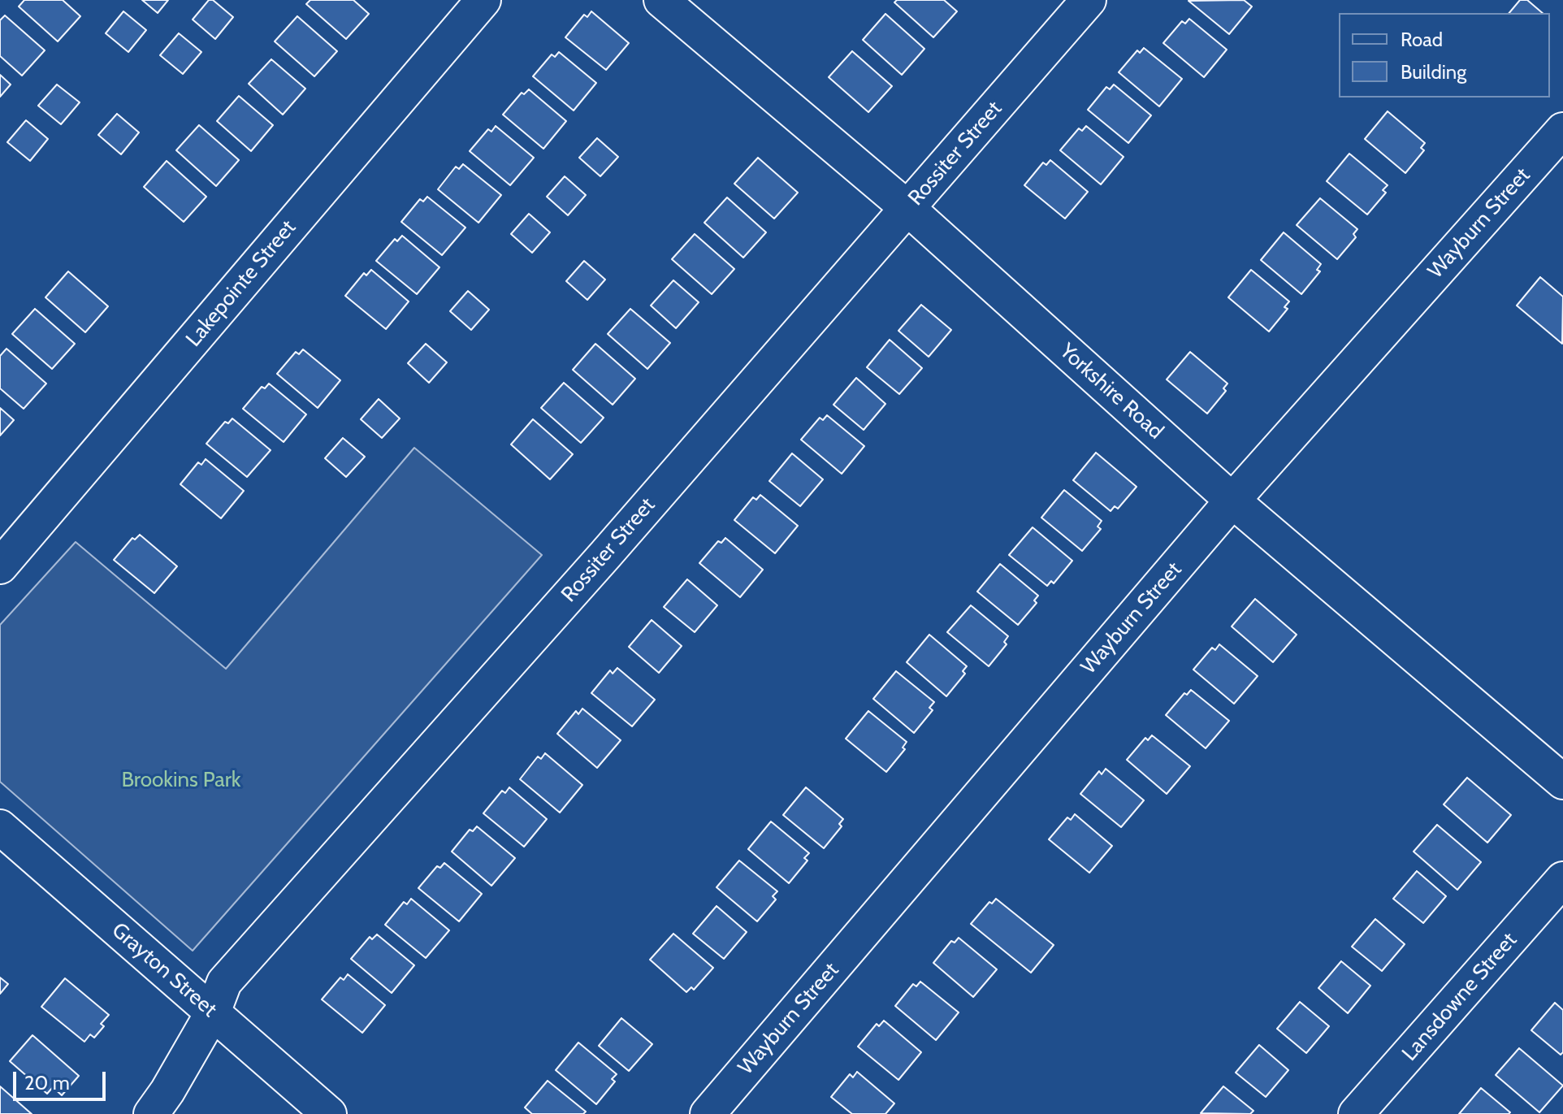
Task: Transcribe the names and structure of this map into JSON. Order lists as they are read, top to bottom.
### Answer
{
  "streets": {
    "street": [
      "Rossiter Street",
      "Wayburn Street",
      "Lakepointe Street",
      "Yorkshire Road",
      "Grayton Street",
      "Lansdowne Street"
    ]
  },
  "crossings": [
    ["Rossiter Street", "Yorkshire Road"],
    ["Rossiter Street", "Grayton Street"],
    ["Wayburn Street", "Yorkshire Road"]
  ],
  "parks": ["Brookins Park"],
  "legend": ["Road", "Building"],
  "scale_bar": "20 m"
}
